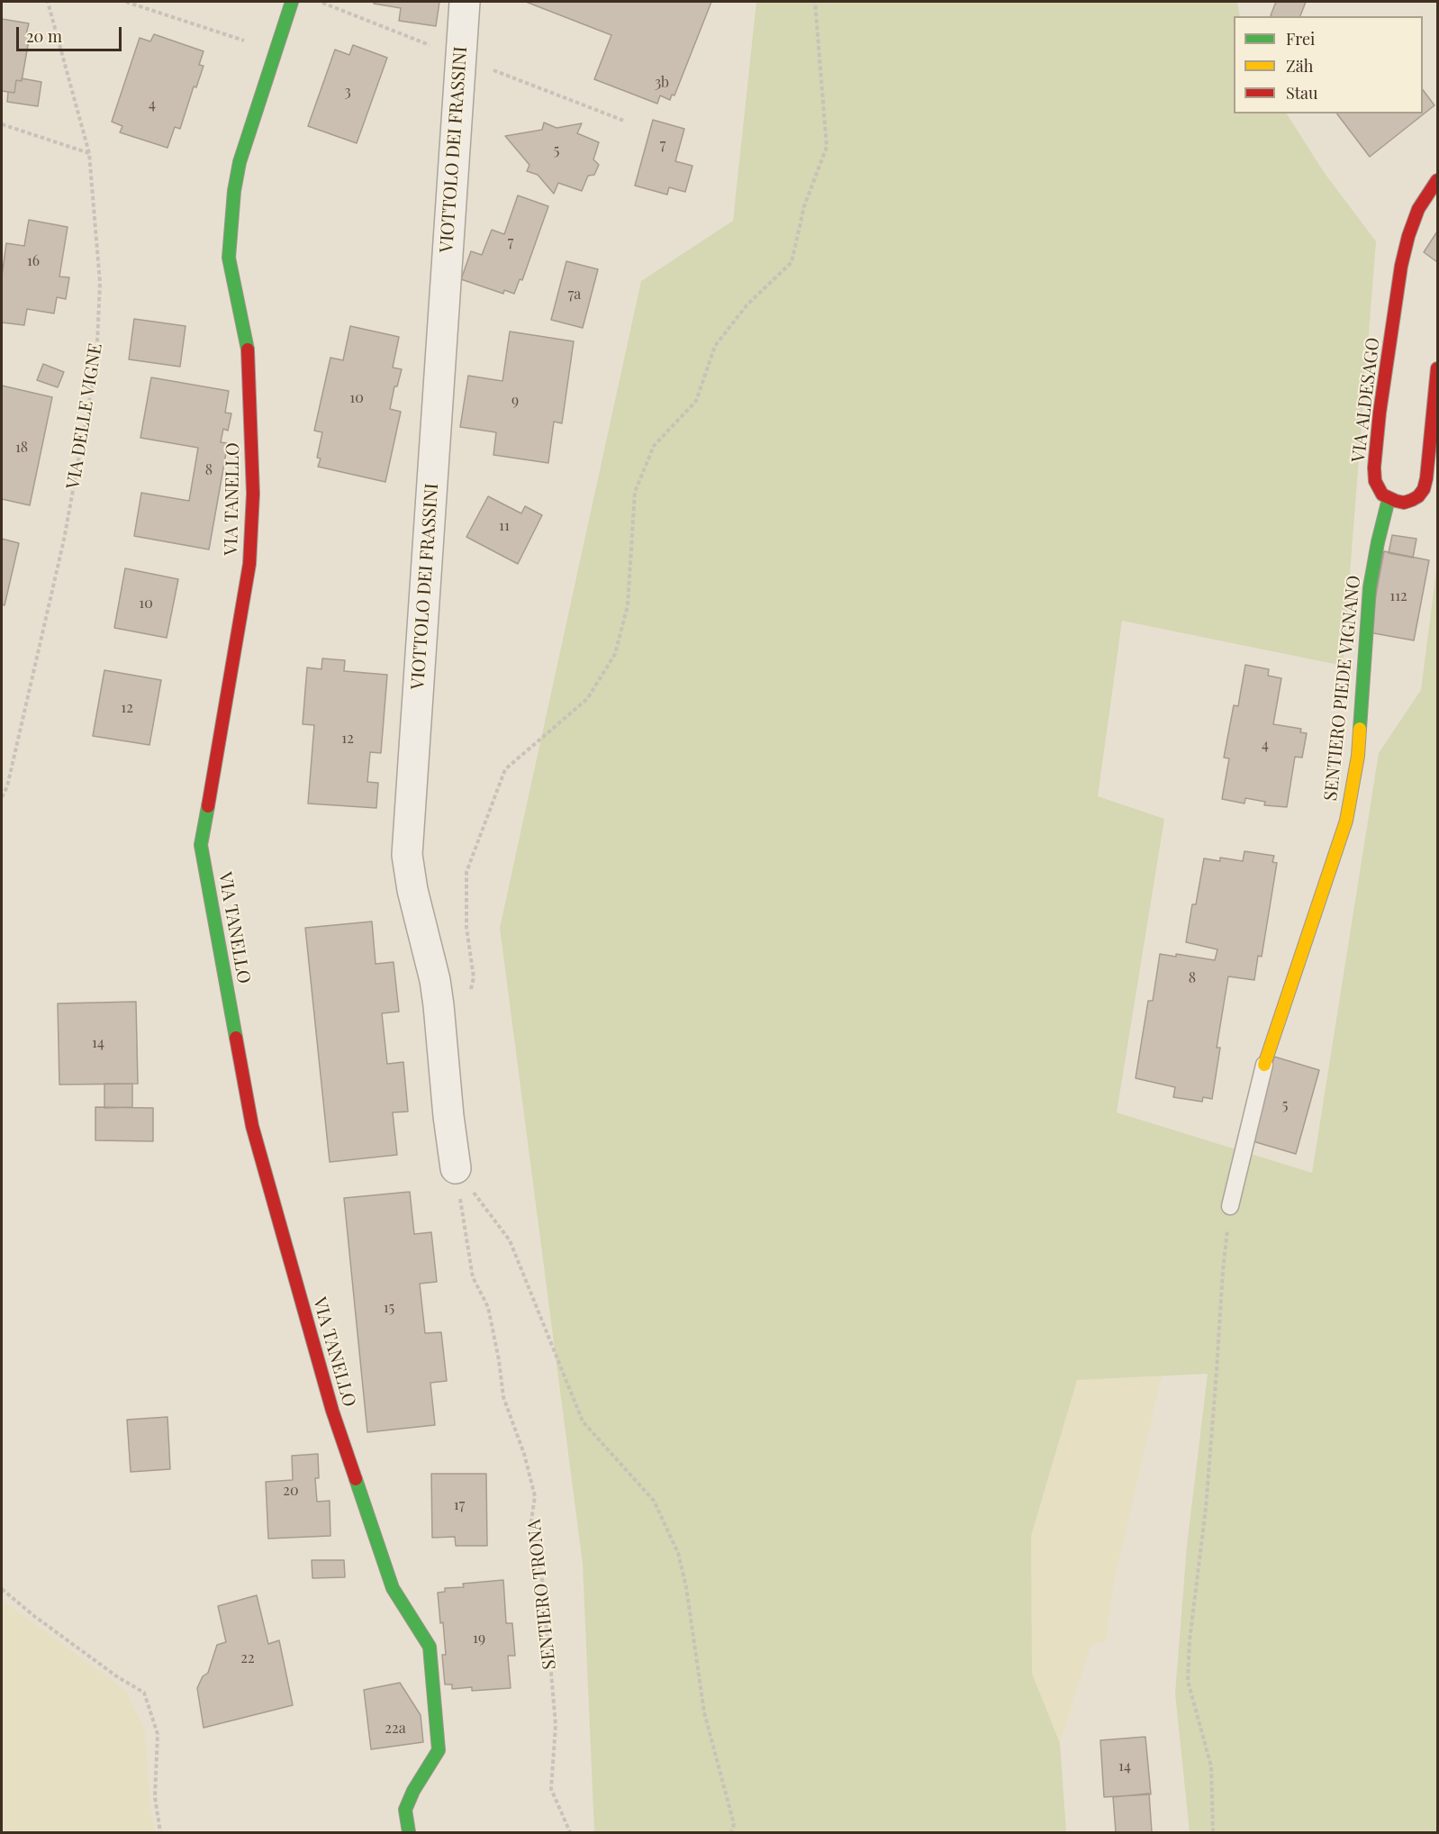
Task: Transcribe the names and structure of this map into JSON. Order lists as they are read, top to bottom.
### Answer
{
  "streets": {
    "street": [
      "VIOTTOLO DEI FRASSINI",
      "VIA ALDESAGO",
      "VIA TANELLO",
      "SENTIERO PIEDE VIGNANO"
    ],
    "path": ["VIA DELLE VIGNE", "SENTIERO TRONA"]
  },
  "crossings": [
    ["VIOTTOLO DEI FRASSINI", "SENTIERO TRONA"],
    ["VIA ALDESAGO", "SENTIERO PIEDE VIGNANO"]
  ],
  "house_numbers": [
    "3b",
    "3",
    "4",
    "7",
    "5",
    "7",
    "16",
    "7a",
    "10",
    "9",
    "18",
    "8",
    "11",
    "112",
    "10",
    "12",
    "12",
    "4",
    "8",
    "14",
    "5",
    "15",
    "20",
    "17",
    "19",
    "22",
    "22a",
    "14"
  ],
  "legend": ["Frei", "Zäh", "Stau"],
  "scale_bar": "20 m"
}
